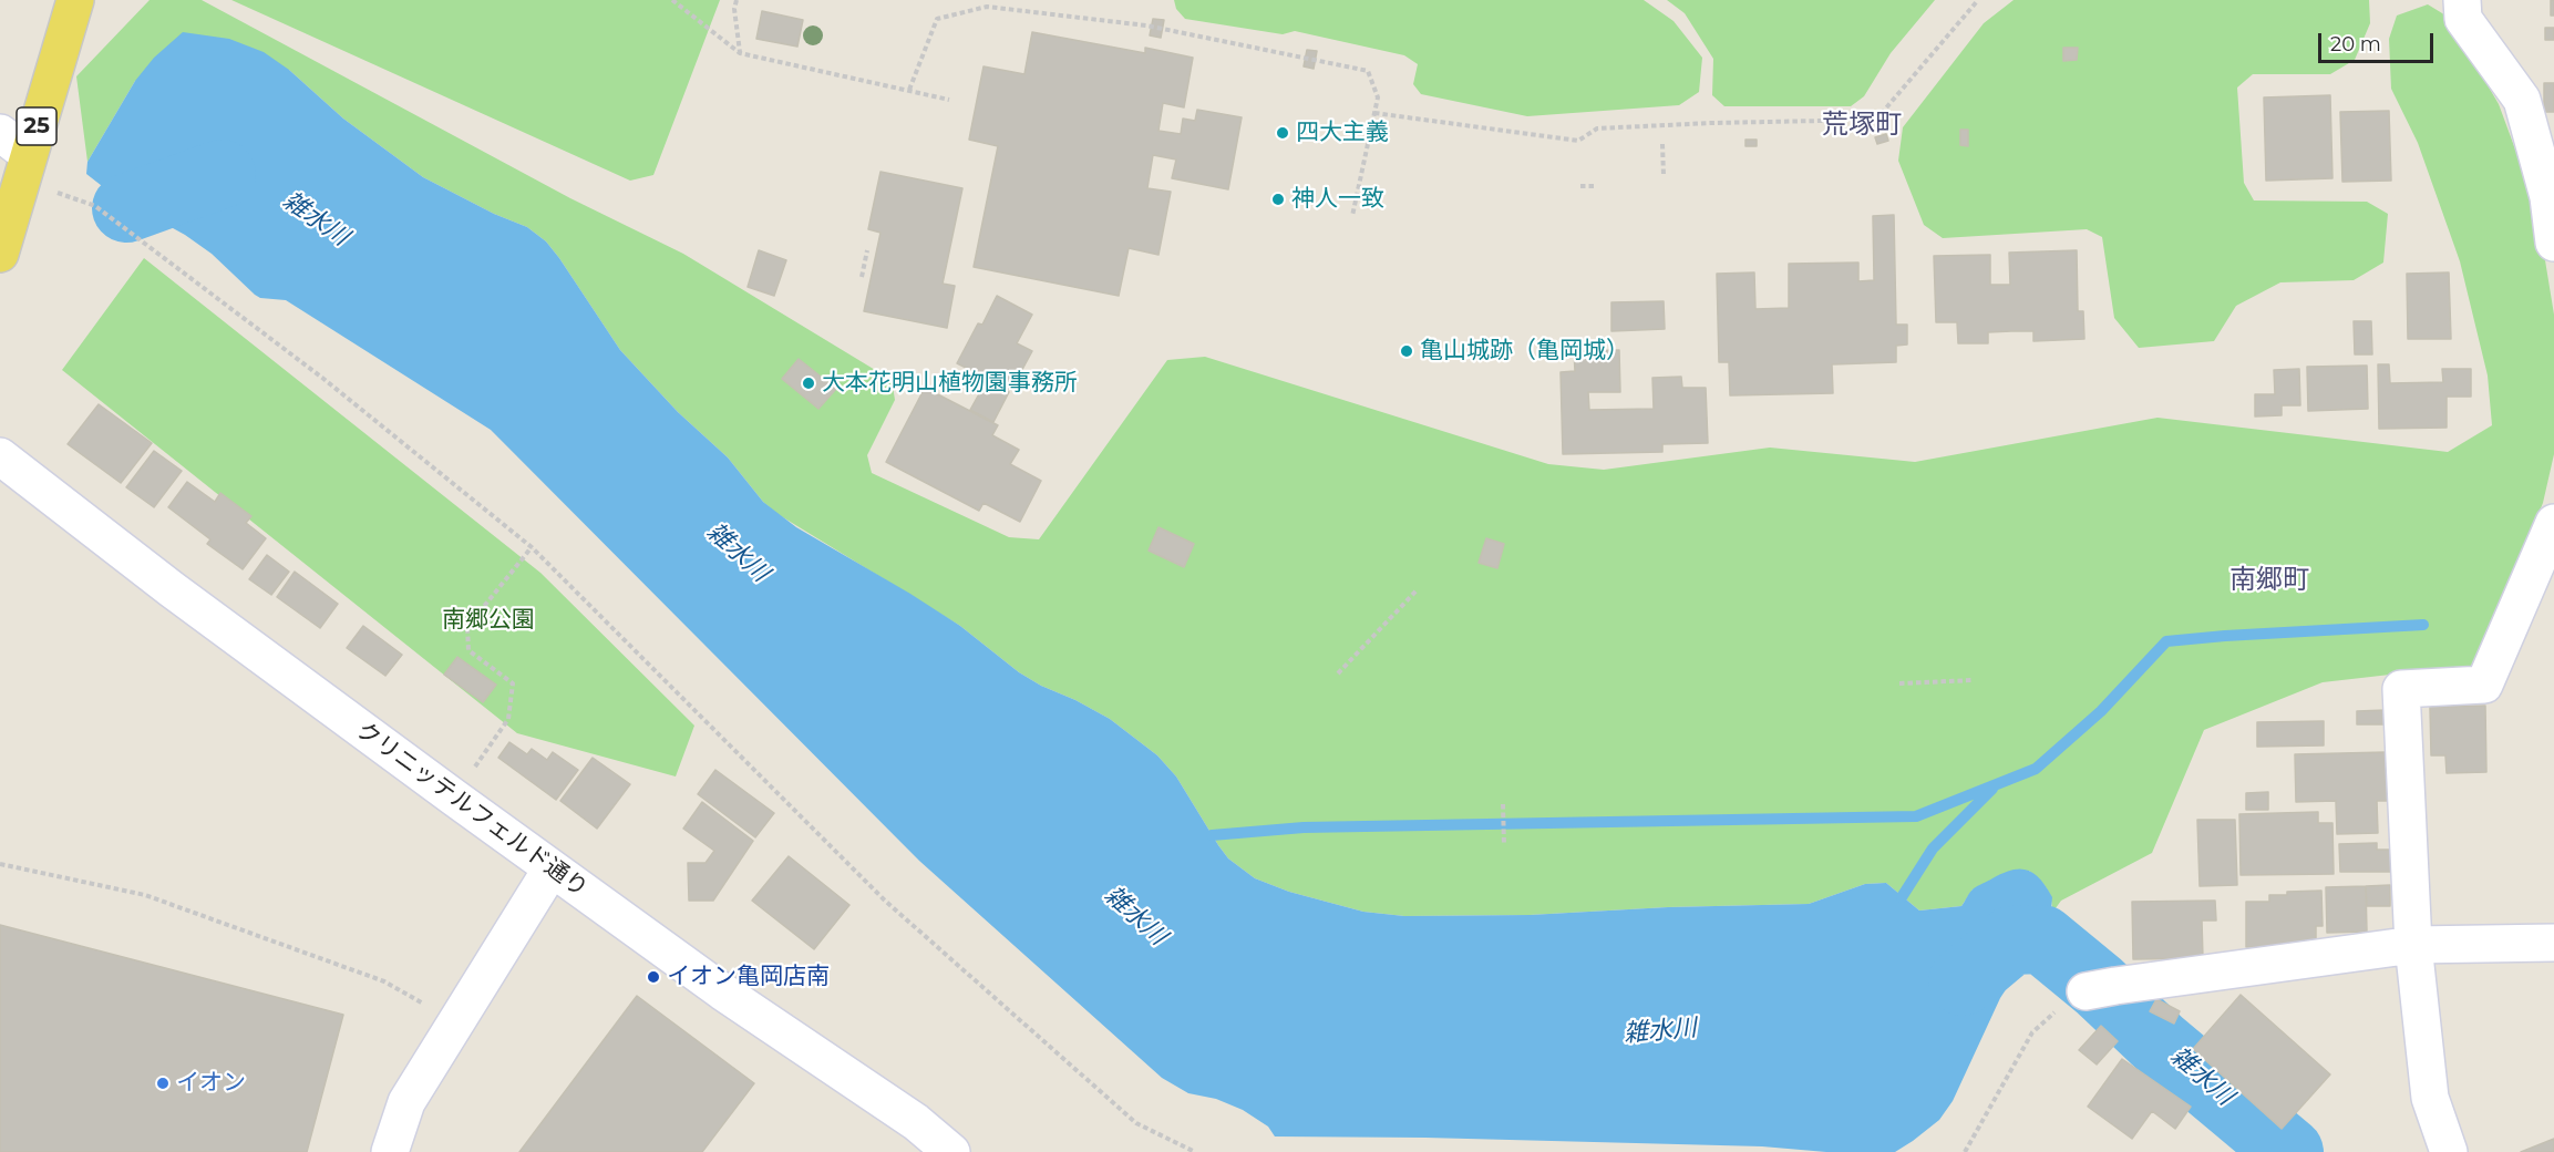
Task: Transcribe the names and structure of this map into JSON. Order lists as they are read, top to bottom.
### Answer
{
  "streets": {
    "main road": ["25"],
    "street": ["クリニッテルフェルド通り"]
  },
  "districts": ["荒塚町", "南郷町"],
  "water": ["雑水川"],
  "parks": ["南郷公園"],
  "places": [
    "四大主義",
    "神人一致",
    "亀山城跡（亀岡城）",
    "大本花明山植物園事務所",
    "イオン亀岡店南",
    "イオン"
  ],
  "scale_bar": "20 m"
}
